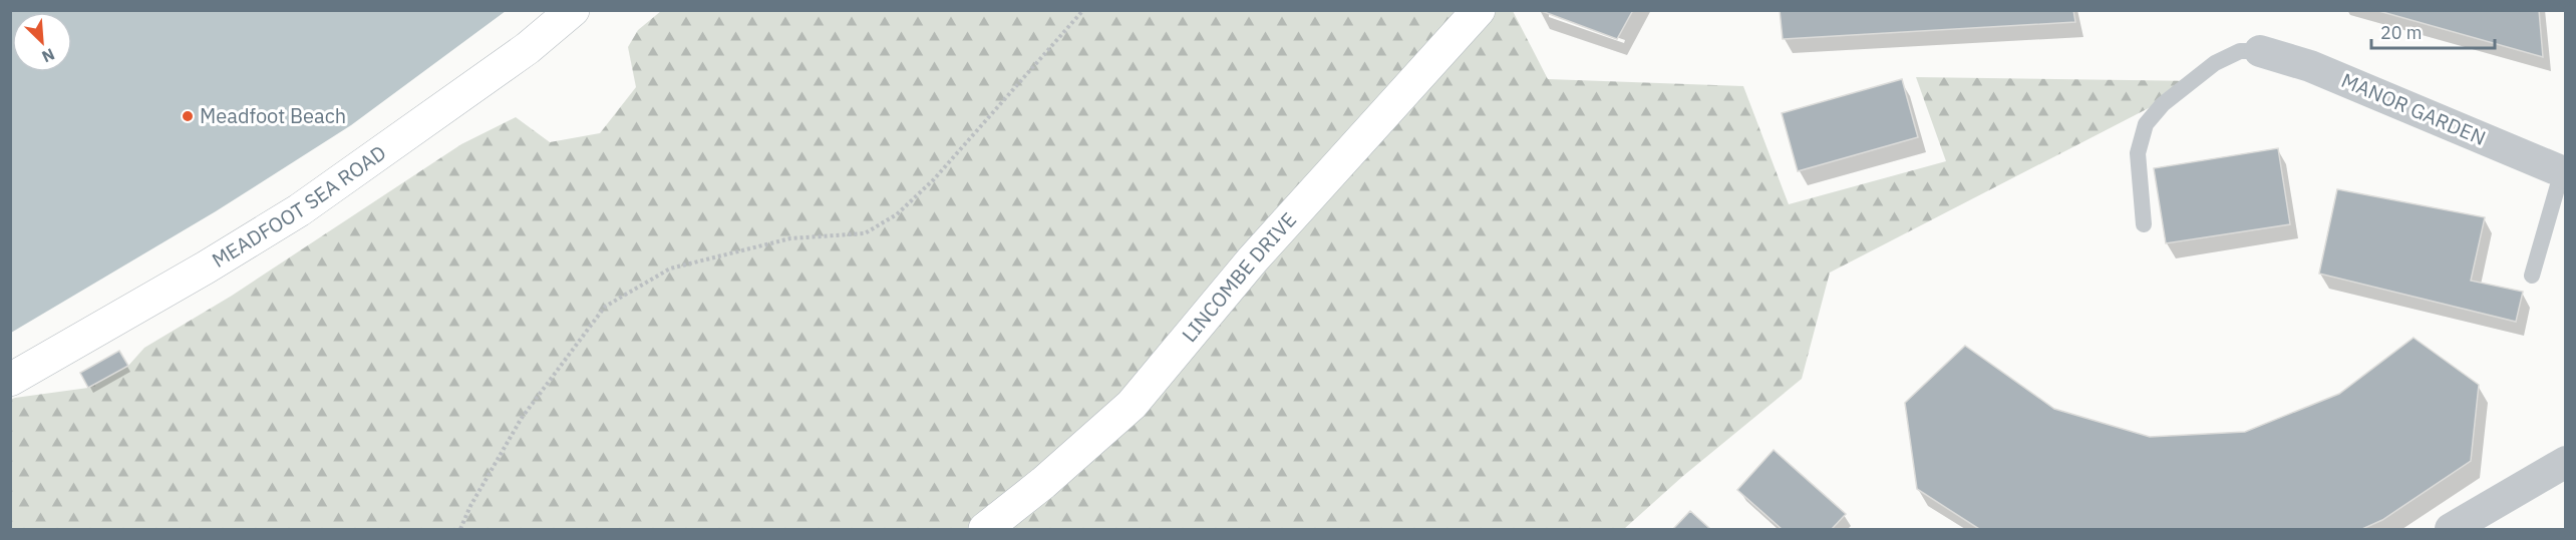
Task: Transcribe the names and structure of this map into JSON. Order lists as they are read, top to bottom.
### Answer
{
  "streets": {
    "street": ["MANOR GARDEN", "MEADFOOT SEA ROAD", "LINCOMBE DRIVE"]
  },
  "places": ["Meadfoot Beach"],
  "scale_bar": "20 m",
  "north": "bottom right"
}
